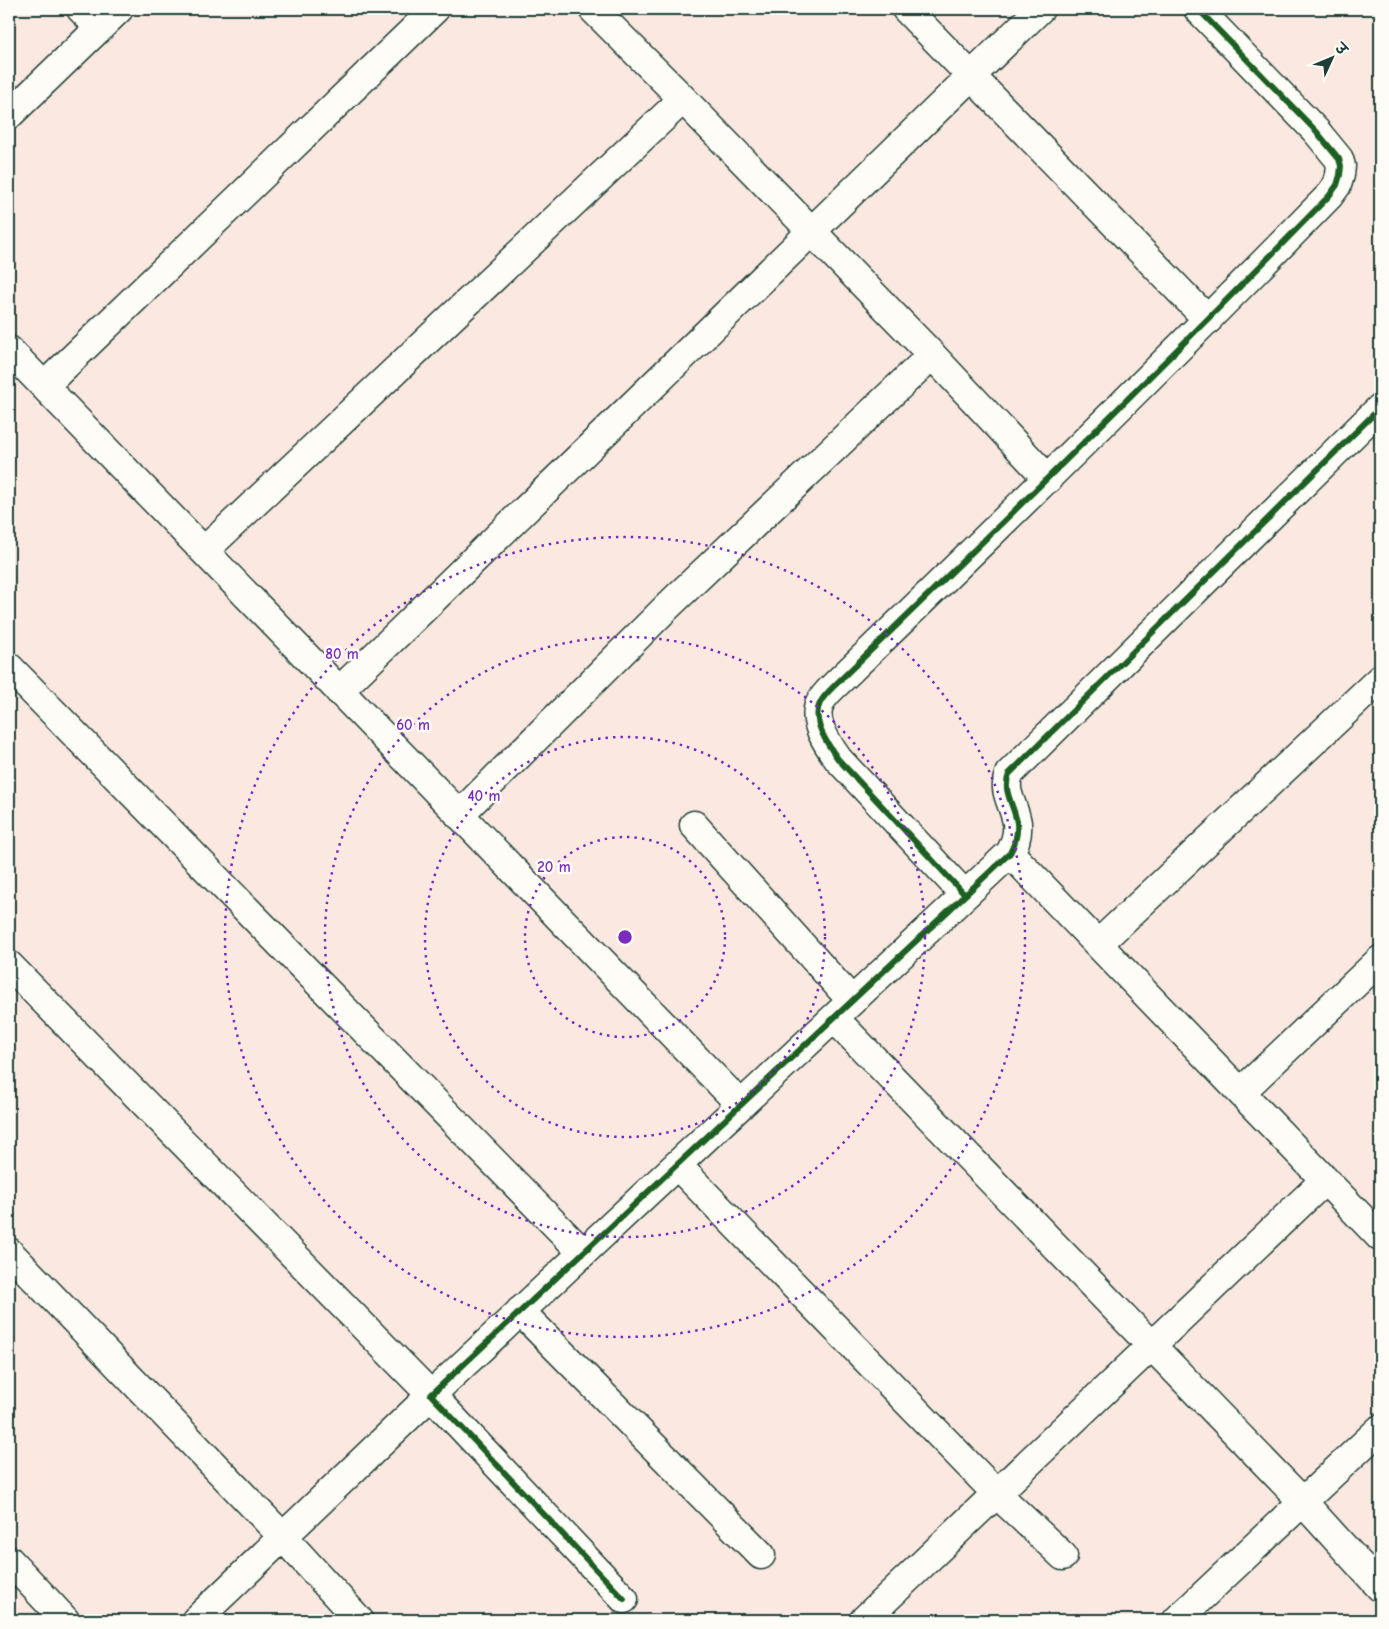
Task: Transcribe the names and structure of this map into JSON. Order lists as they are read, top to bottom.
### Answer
{
  "north": "top right",
  "rings": [
    "80 m",
    "60 m",
    "40 m",
    "20 m"
  ]
}
